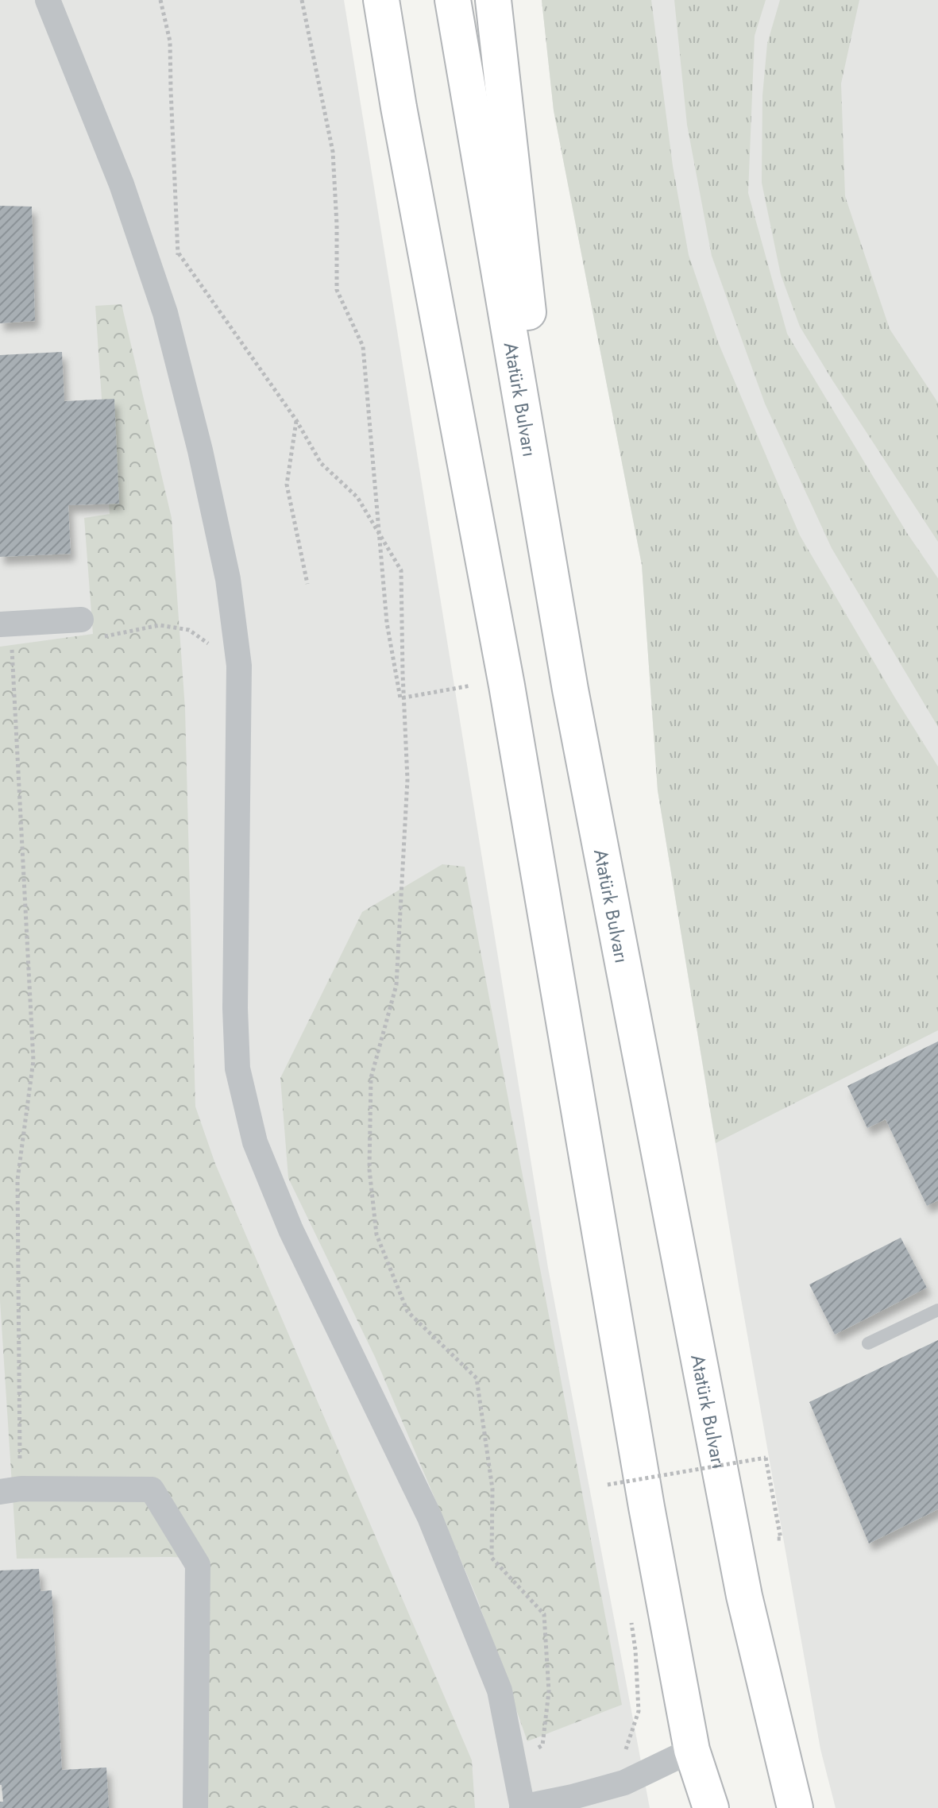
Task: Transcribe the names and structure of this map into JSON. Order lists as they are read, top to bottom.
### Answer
{
  "streets": {
    "highway": ["Atatürk Bulvarı"]
  }
}
